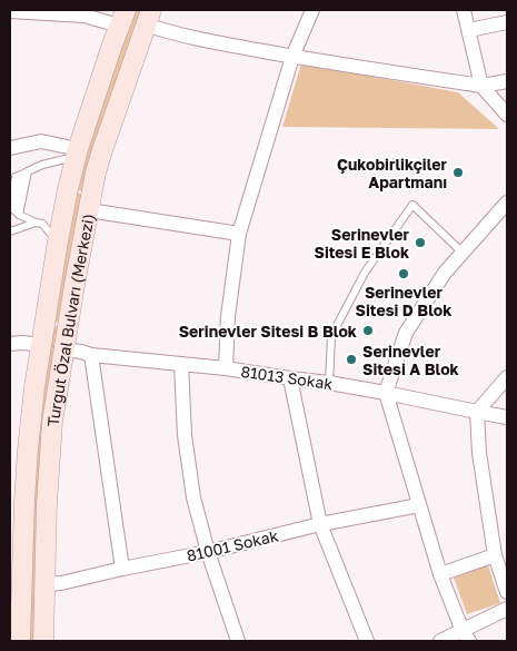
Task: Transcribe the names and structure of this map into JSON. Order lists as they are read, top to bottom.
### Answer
{
  "streets": {
    "main road": ["Turgut Özal Bulvarı (Merkezi)"],
    "street": ["81013 Sokak", "81001 Sokak"]
  },
  "crossings": [
    ["Turgut Özal Bulvarı (Merkezi)", "81013 Sokak"],
    ["Turgut Özal Bulvarı (Merkezi)", "81001 Sokak"]
  ],
  "places": [
    "Çukobirlikçiler Apartmanı",
    "Serinevler Sitesi E Blok",
    "Serinevler Sitesi D Blok",
    "Serinevler Sitesi B Blok",
    "Serinevler Sitesi A Blok"
  ]
}
